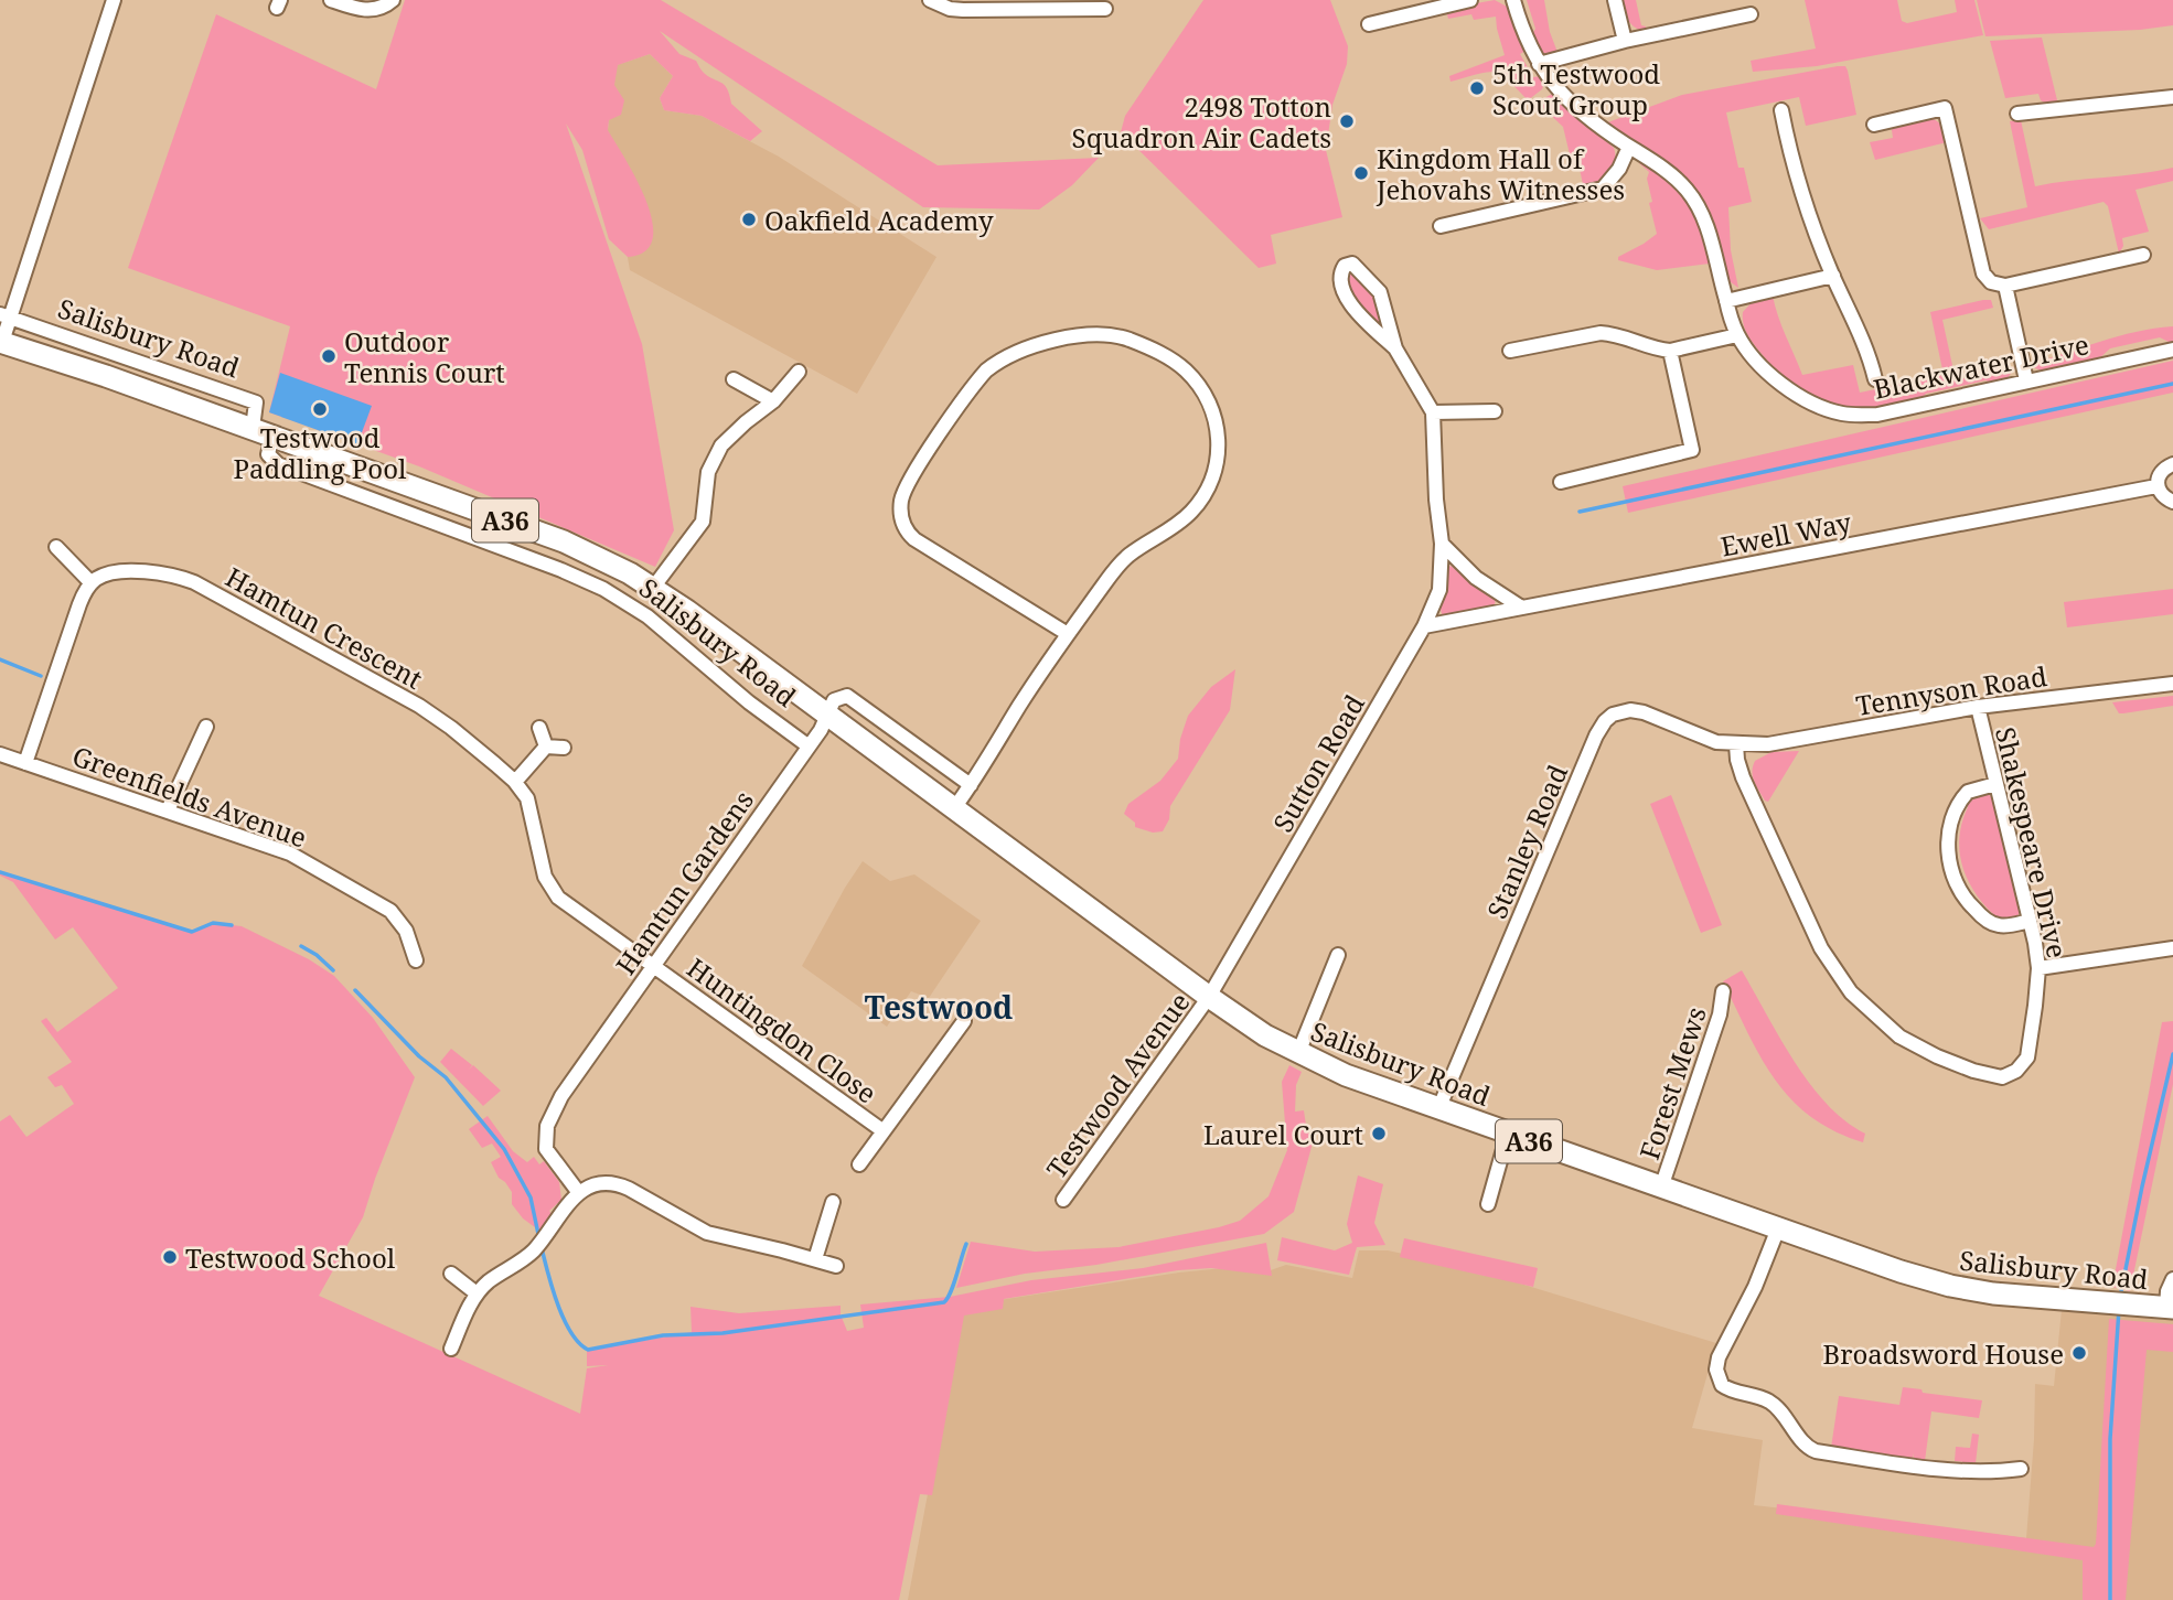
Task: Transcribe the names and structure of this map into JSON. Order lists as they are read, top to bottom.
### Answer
{
  "streets": {
    "main road": ["Salisbury Road", "A36"],
    "street": [
      "Blackwater Drive",
      "Ewell Way",
      "Hamtun Crescent",
      "Tennyson Road",
      "Sutton Road",
      "Greenfields Avenue",
      "Stanley Road",
      "Shakespeare Drive",
      "Hamtun Gardens",
      "Huntingdon Close",
      "Forest Mews",
      "Testwood Avenue"
    ]
  },
  "crossings": [
    ["Salisbury Road", "Sutton Road"],
    ["Salisbury Road", "Stanley Road"],
    ["Salisbury Road", "Hamtun Gardens"],
    ["Salisbury Road", "Forest Mews"],
    ["Salisbury Road", "Testwood Avenue"],
    ["Ewell Way", "Sutton Road"],
    ["Hamtun Crescent", "Hamtun Gardens"],
    ["Hamtun Crescent", "Huntingdon Close"],
    ["Tennyson Road", "Stanley Road"],
    ["Tennyson Road", "Shakespeare Drive"],
    ["Sutton Road", "Testwood Avenue"],
    ["Stanley Road", "Shakespeare Drive"],
    ["Hamtun Gardens", "Huntingdon Close"]
  ],
  "districts": ["Testwood"],
  "places": [
    "5th Testwood Scout Group",
    "2498 Totton Squadron Air Cadets",
    "Kingdom Hall of Jehovahs Witnesses",
    "Oakfield Academy",
    "Outdoor Tennis Court",
    "Testwood Paddling Pool",
    "Laurel Court",
    "Testwood School",
    "Broadsword House"
  ]
}
